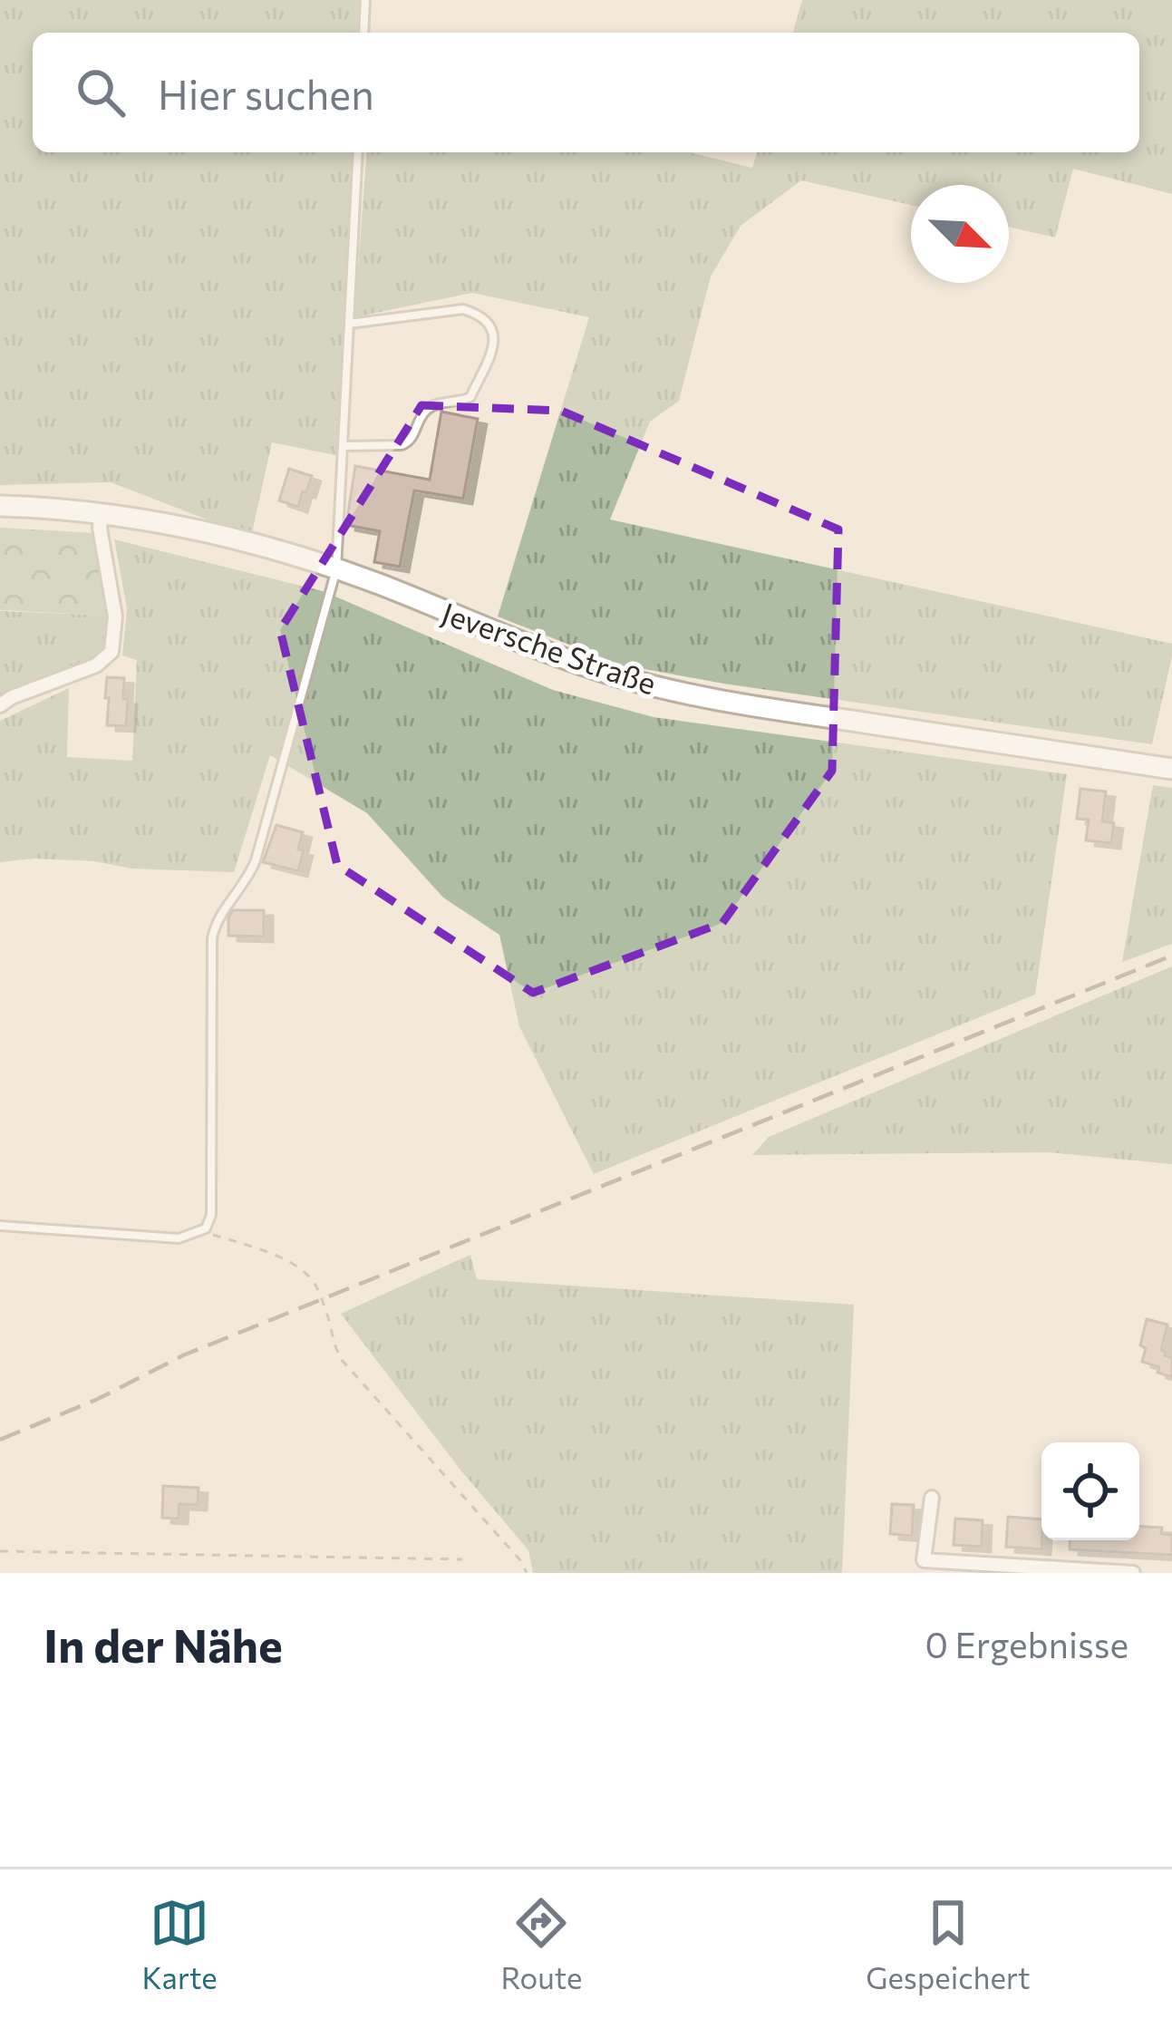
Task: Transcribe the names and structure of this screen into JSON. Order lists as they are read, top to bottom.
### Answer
{
  "streets": {
    "street": ["Jeversche Straße"]
  },
  "north": "bottom right",
  "page": {
    "search": "Hier suchen",
    "heading": ["In der Nähe", "0 Ergebnisse"],
    "nav": ["Karte", "Route", "Gespeichert"]
  }
}
